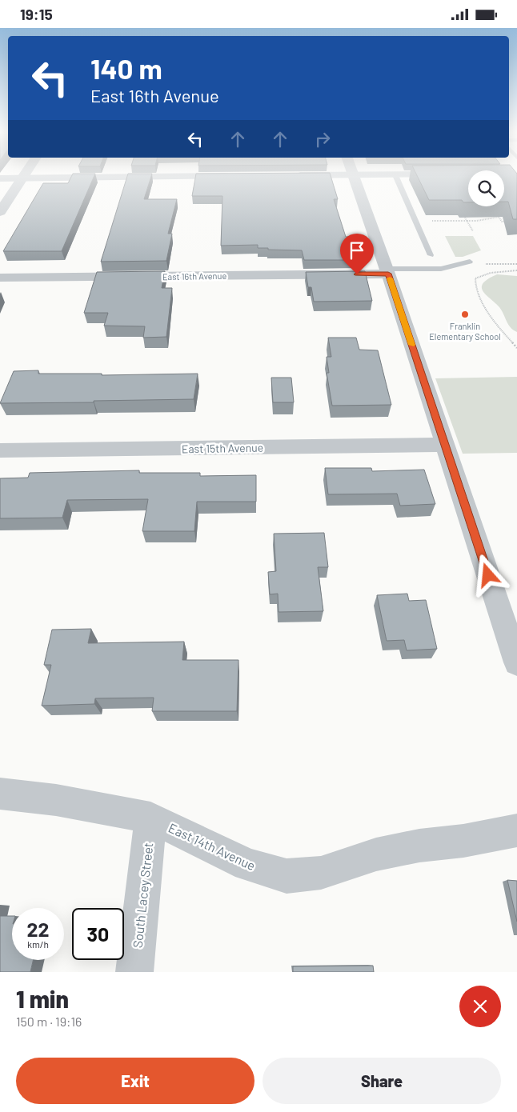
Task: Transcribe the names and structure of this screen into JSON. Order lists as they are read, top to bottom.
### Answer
{
  "streets": {
    "street": [
      "East 16th Avenue",
      "East 15th Avenue",
      "East 14th Avenue",
      "South Lacey Street"
    ]
  },
  "crossings": [
    ["East 14th Avenue", "South Lacey Street"]
  ],
  "places": ["Franklin Elementary School"],
  "page": {
    "status": "19:15",
    "turn": ["140 m", "East 16th Avenue"],
    "speed": "22 km/h",
    "limit": "30",
    "heading": ["1 min", "150 m · 19:16"],
    "buttons": ["Exit", "Share"]
  }
}
